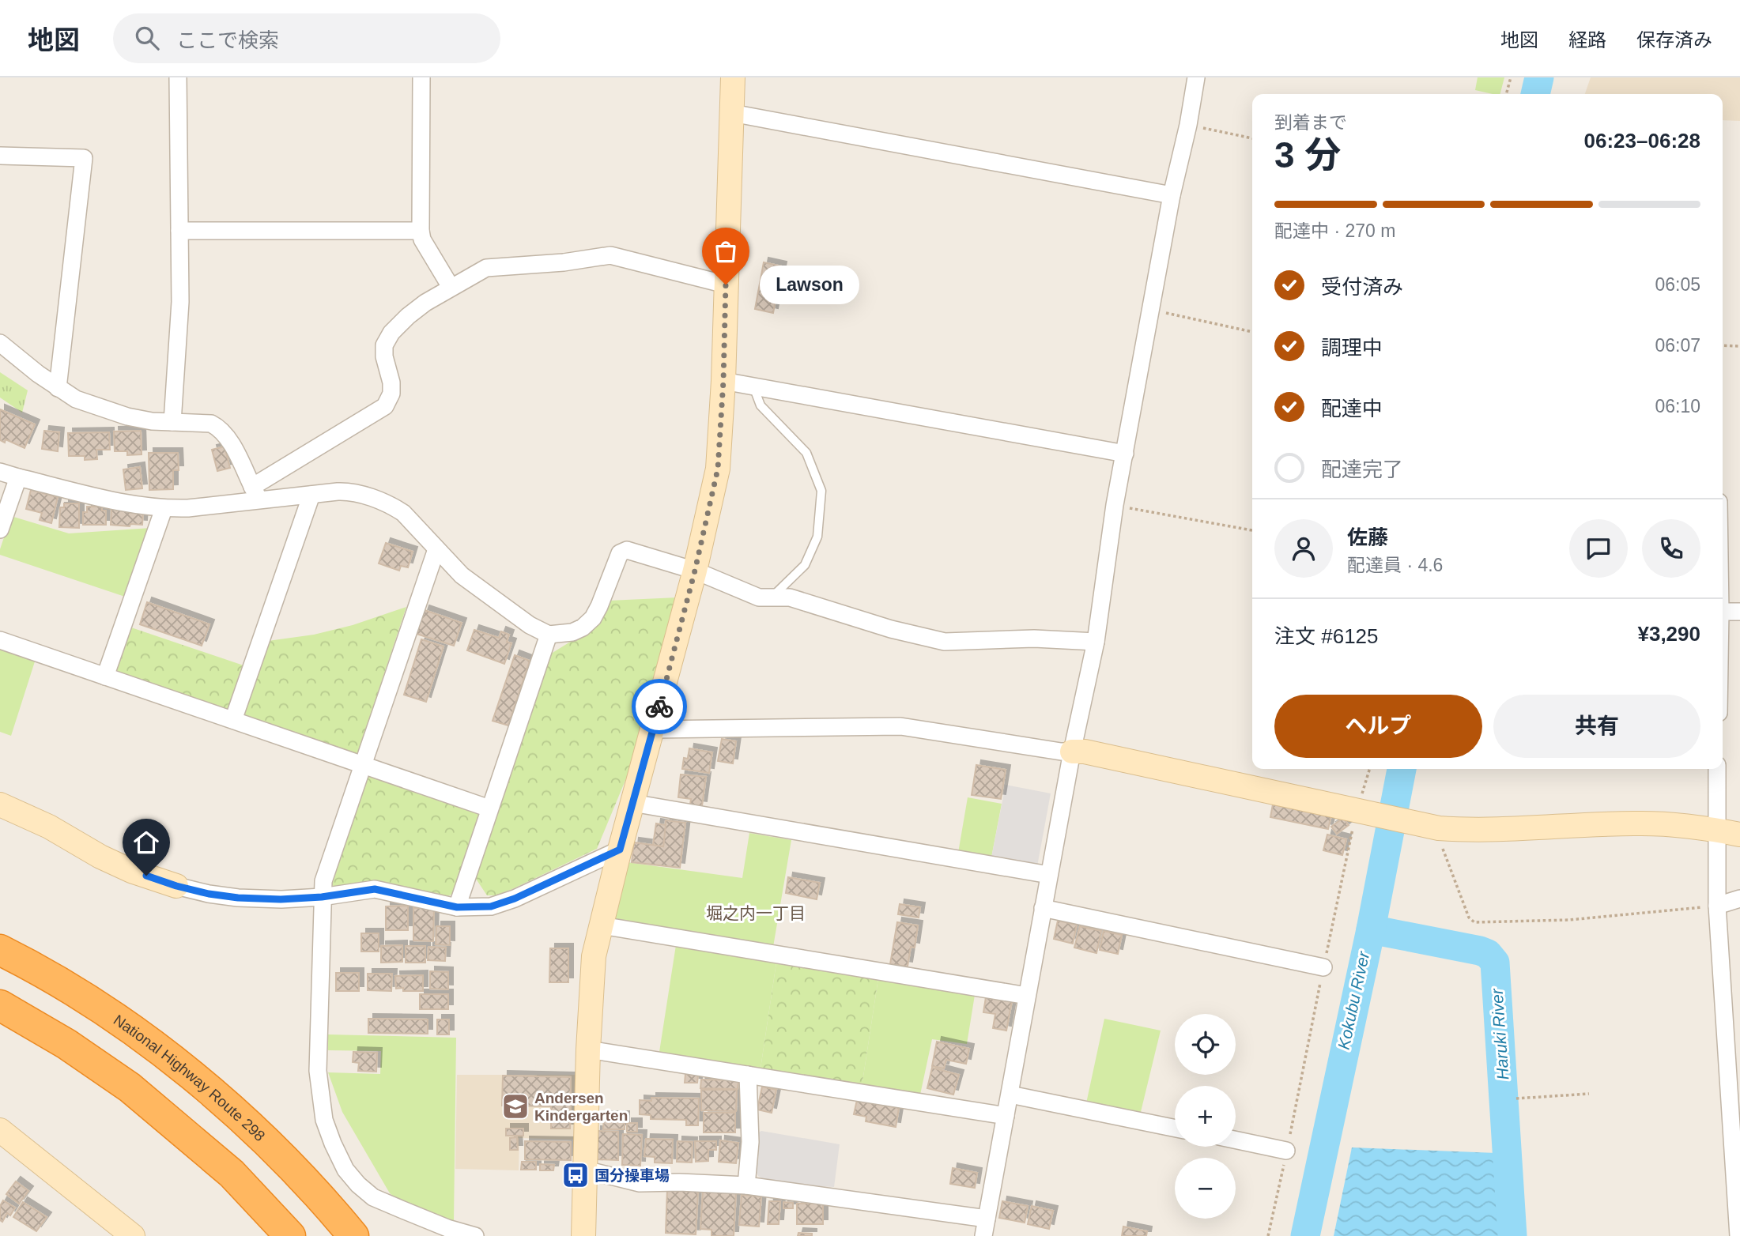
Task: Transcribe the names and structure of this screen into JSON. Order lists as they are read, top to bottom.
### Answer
{
  "streets": {
    "highway": ["National Highway Route 298"]
  },
  "districts": ["堀之内一丁目"],
  "water": ["Kokubu River", "Haruki River"],
  "places": {
    "other": ["Lawson"],
    "school or university": ["Andersen Kindergarten"],
    "bus stop": ["国分操車場"]
  },
  "page": {
    "header": "地図",
    "search": "ここで検索",
    "nav": ["地図", "経路", "保存済み"],
    "heading": ["3 分", "到着まで", "06:23–06:28"],
    "panel": [
      "佐藤",
      "配達員 · 4.6",
      "注文 #6125",
      "¥3,290"
    ],
    "bar": "配達中 · 270 m",
    "list": [
      ["受付済み", "06:05"],
      ["調理中", "06:07"],
      ["配達中", "06:10"],
      "配達完了"
    ],
    "bubble": "Lawson",
    "buttons": ["ヘルプ", "共有"],
    "map_buttons": ["+", "−"]
  }
}
